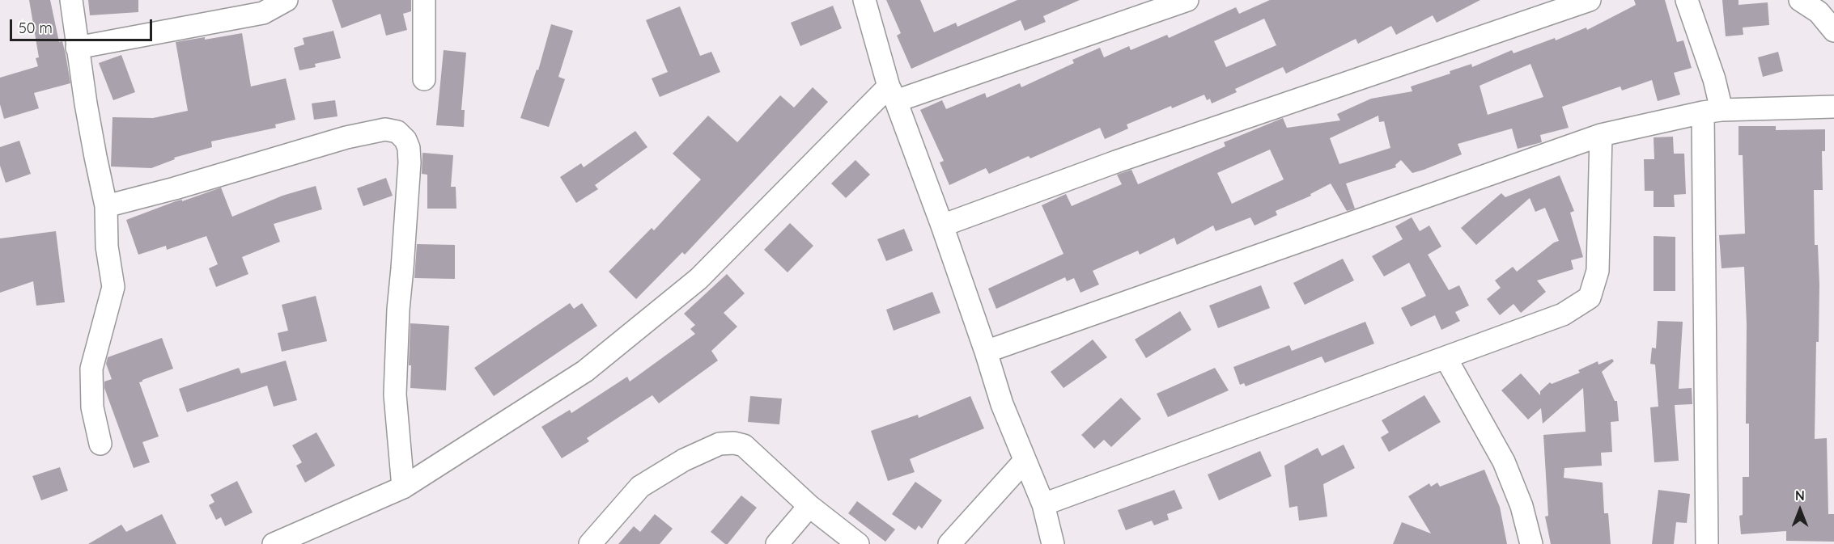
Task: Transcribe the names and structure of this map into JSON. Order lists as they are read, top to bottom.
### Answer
{
  "scale_bar": "50 m",
  "north": "top"
}
